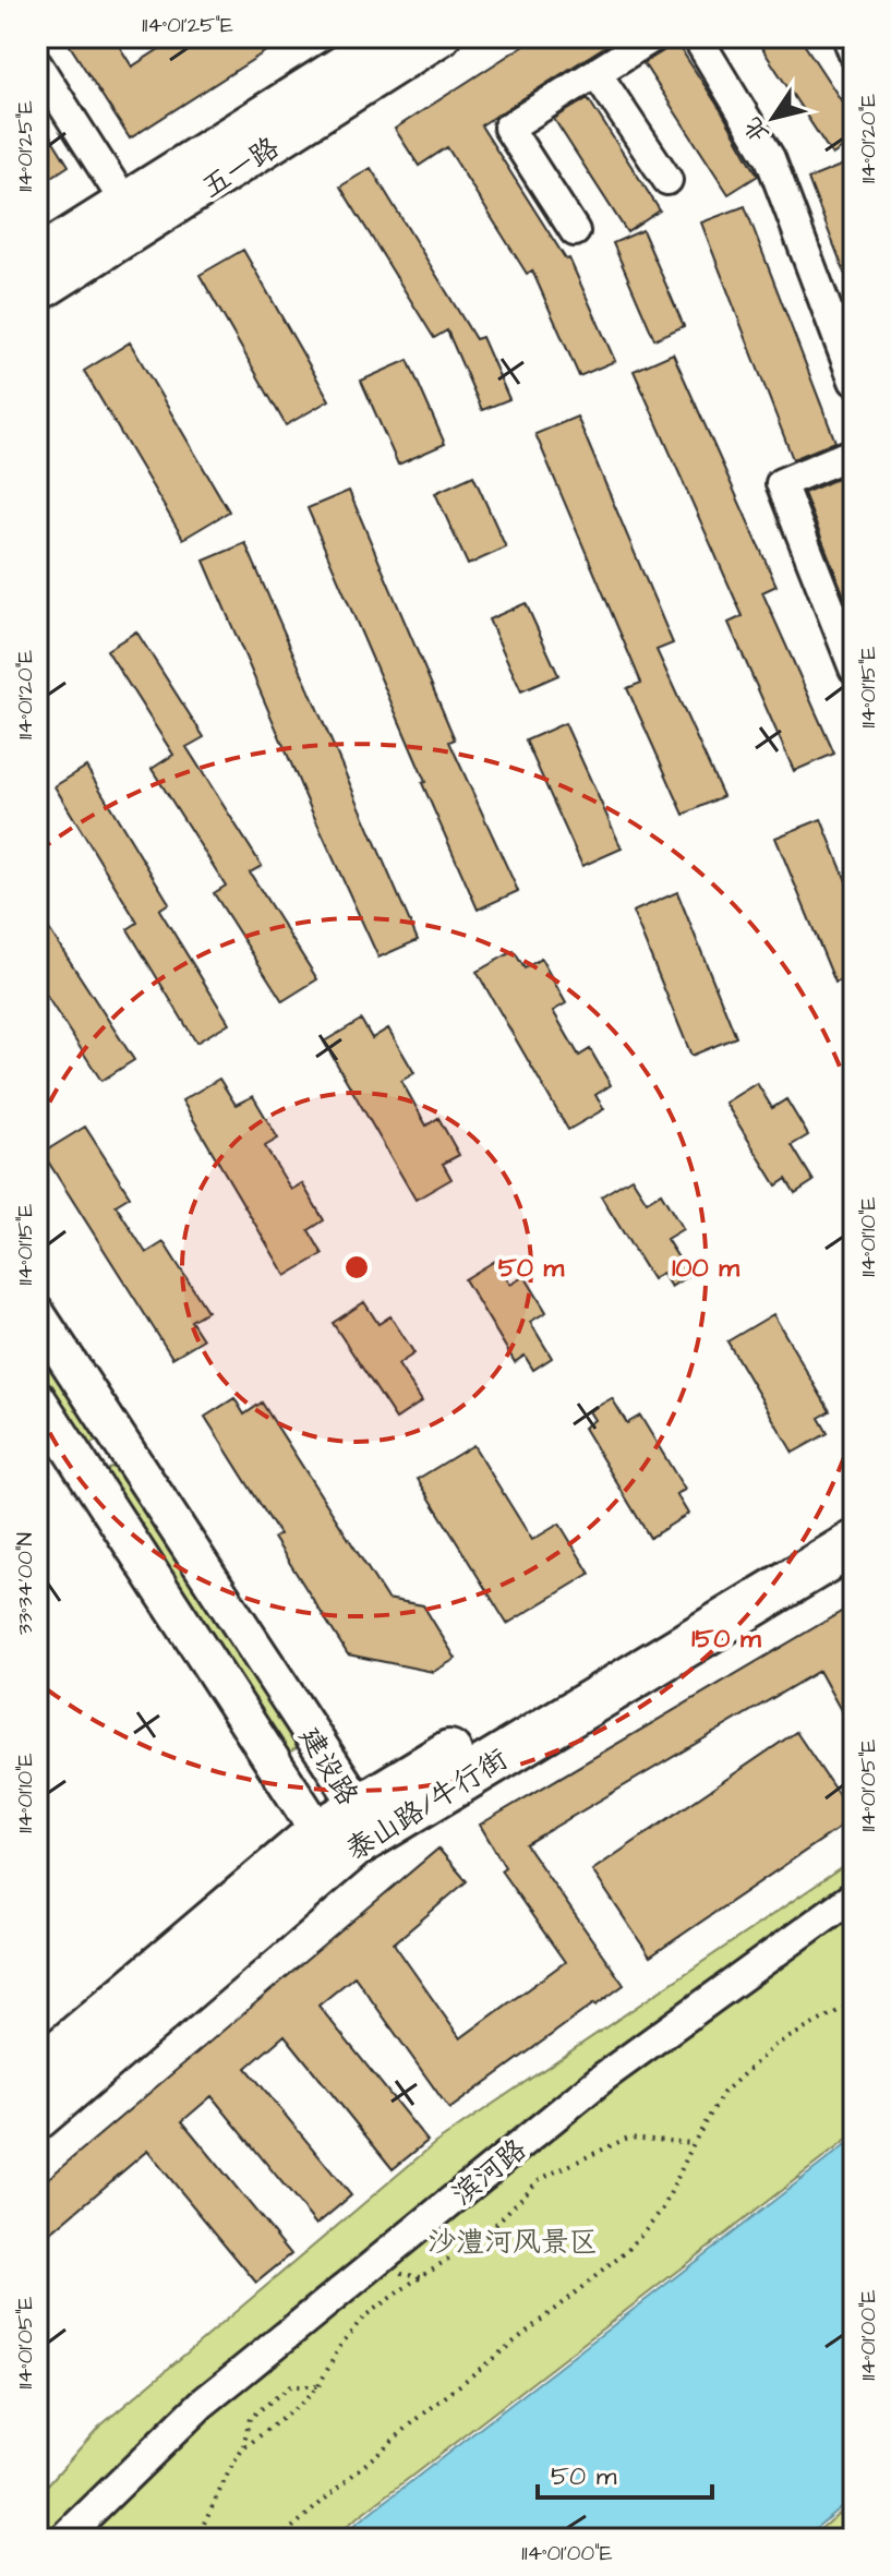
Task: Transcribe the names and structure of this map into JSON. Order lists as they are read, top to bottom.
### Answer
{
  "streets": {
    "main road": ["泰山路/牛行街"],
    "street": ["五一路", "建设路", "滨河路"]
  },
  "crossings": [
    ["建设路", "泰山路/牛行街"]
  ],
  "parks": ["沙澧河风景区"],
  "scale_bar": "50 m",
  "north": "bottom left",
  "coordinates": [
    "114°01'25\"E",
    "114°01'20\"E",
    "114°01'15\"E",
    "114°01'10\"E",
    "33°34'00\"N",
    "114°01'05\"E",
    "114°01'00\"E"
  ],
  "rings": ["50 m", "100 m", "150 m"]
}
